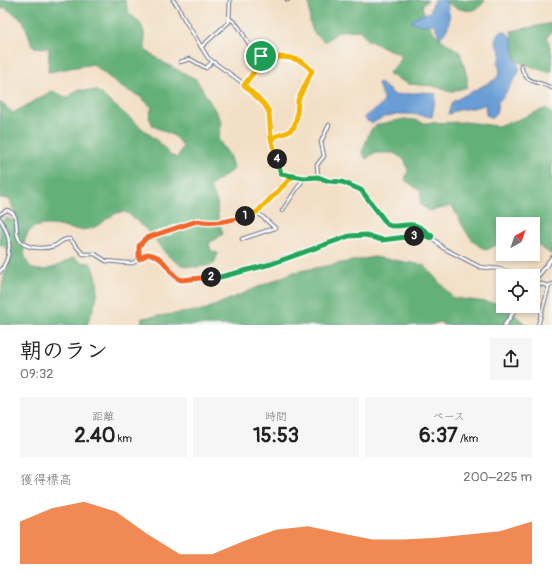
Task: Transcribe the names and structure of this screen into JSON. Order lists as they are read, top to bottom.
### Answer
{
  "north": "top right",
  "page": {
    "pins": [
      "4",
      "1",
      "3",
      "2"
    ],
    "heading": ["朝のラン", "09:32"],
    "stats": [
      ["距離", "2.40 km"],
      ["時間", "15:53"],
      ["ペース", "6:37 /km"]
    ],
    "chart": ["獲得標高", "200–225 m"]
  }
}
